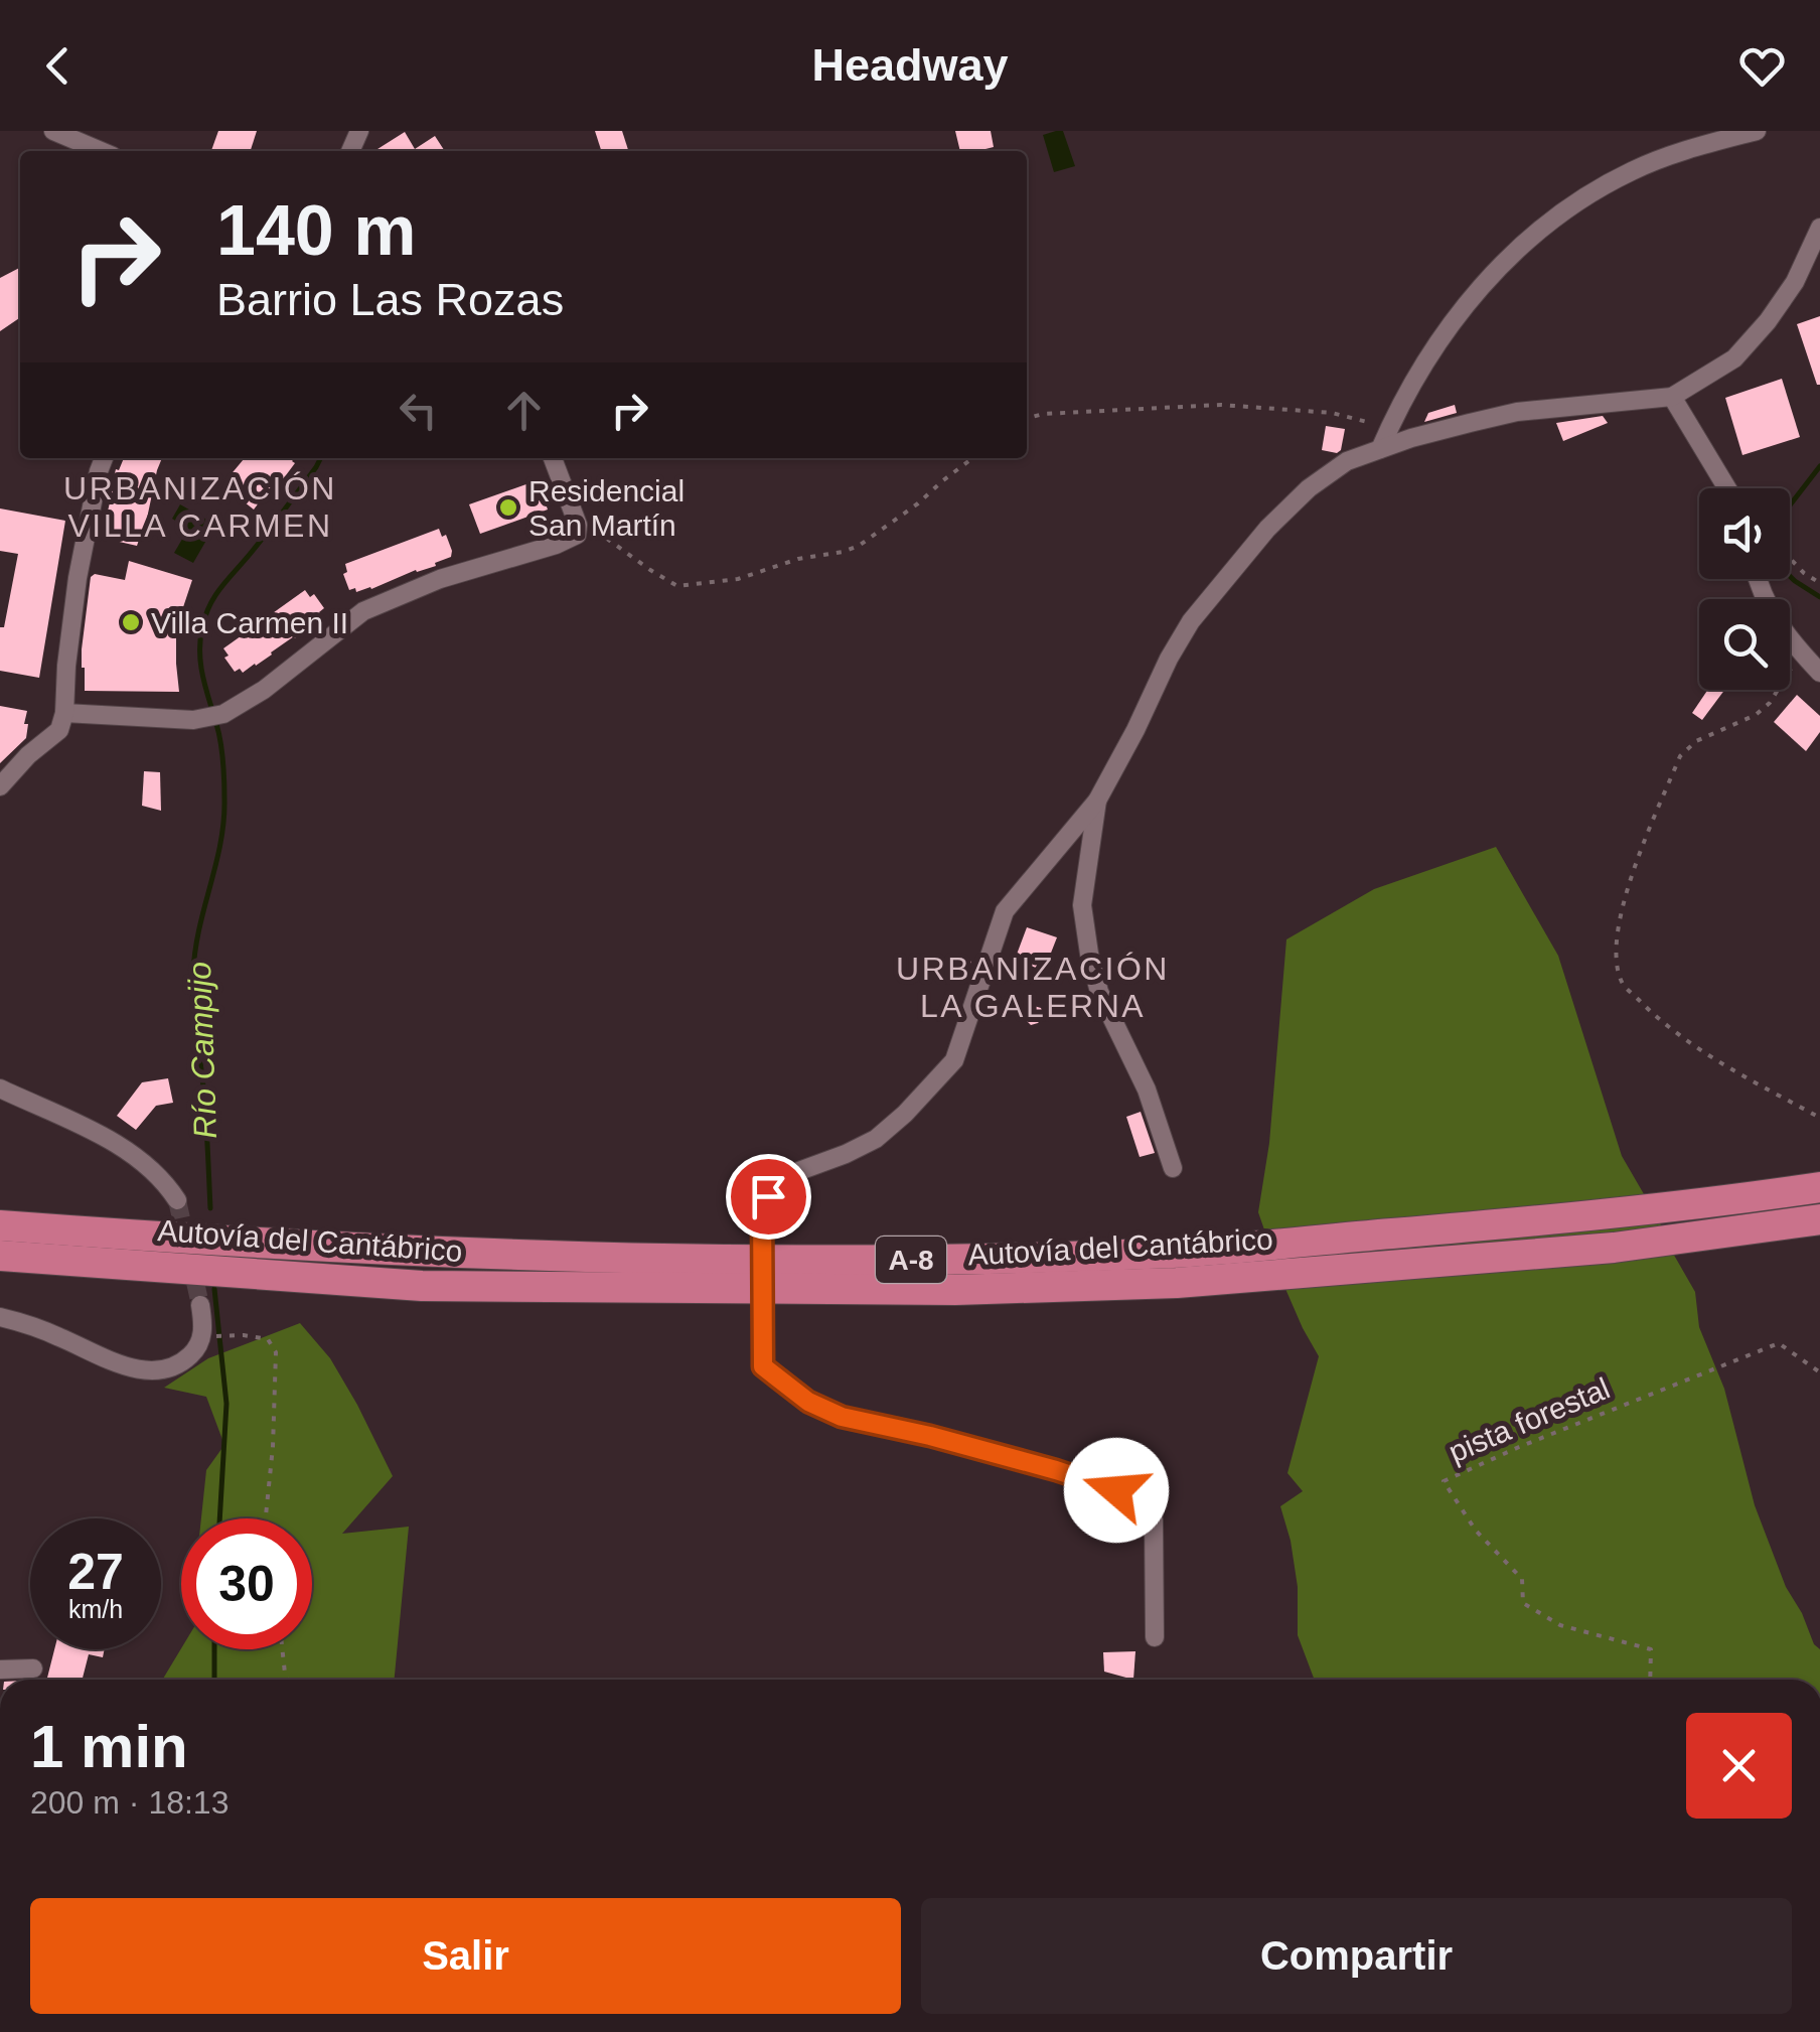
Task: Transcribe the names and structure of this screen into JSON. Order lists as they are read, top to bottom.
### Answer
{
  "streets": {
    "highway": ["Autovía del Cantábrico", "A-8"],
    "path": ["pista forestal"]
  },
  "districts": ["URBANIZACIÓN VILLA CARMEN", "URBANIZACIÓN LA GALERNA"],
  "water": ["Río Campijo"],
  "places": ["Residencial San Martín", "Villa Carmen II"],
  "page": {
    "header": "Headway",
    "turn": ["140 m", "Barrio Las Rozas"],
    "speed": "27 km/h",
    "limit": "30",
    "heading": ["1 min", "200 m · 18:13"],
    "buttons": ["Salir", "Compartir"]
  }
}
